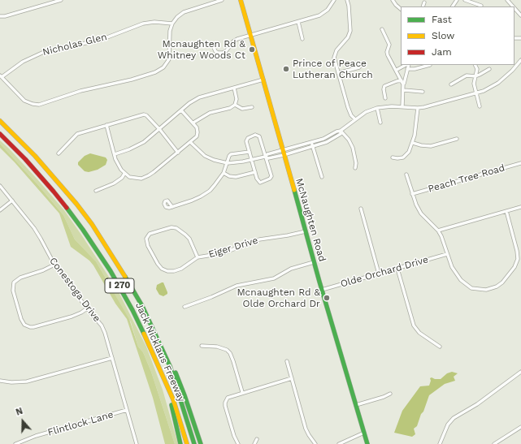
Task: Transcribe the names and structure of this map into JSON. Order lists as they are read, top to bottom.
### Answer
{
  "streets": {
    "main road": ["McNaughten Road", "I 270", "Jack Nicklaus Freeway"],
    "street": [
      "Nicholas Glen",
      "Peach Tree Road",
      "Eiger Drive",
      "Olde Orchard Drive",
      "Conestoga Drive",
      "Flintlock Lane"
    ]
  },
  "crossings": [
    ["McNaughten Road", "Eiger Drive"],
    ["McNaughten Road", "Olde Orchard Drive"],
    ["Conestoga Drive", "Flintlock Lane"]
  ],
  "places": ["Mcnaughten Rd & Whitney Woods Ct", "Prince of Peace Lutheran Church", "Mcnaughten Rd & Olde Orchard Dr"],
  "legend": ["Fast", "Slow", "Jam"],
  "north": "top"
}
